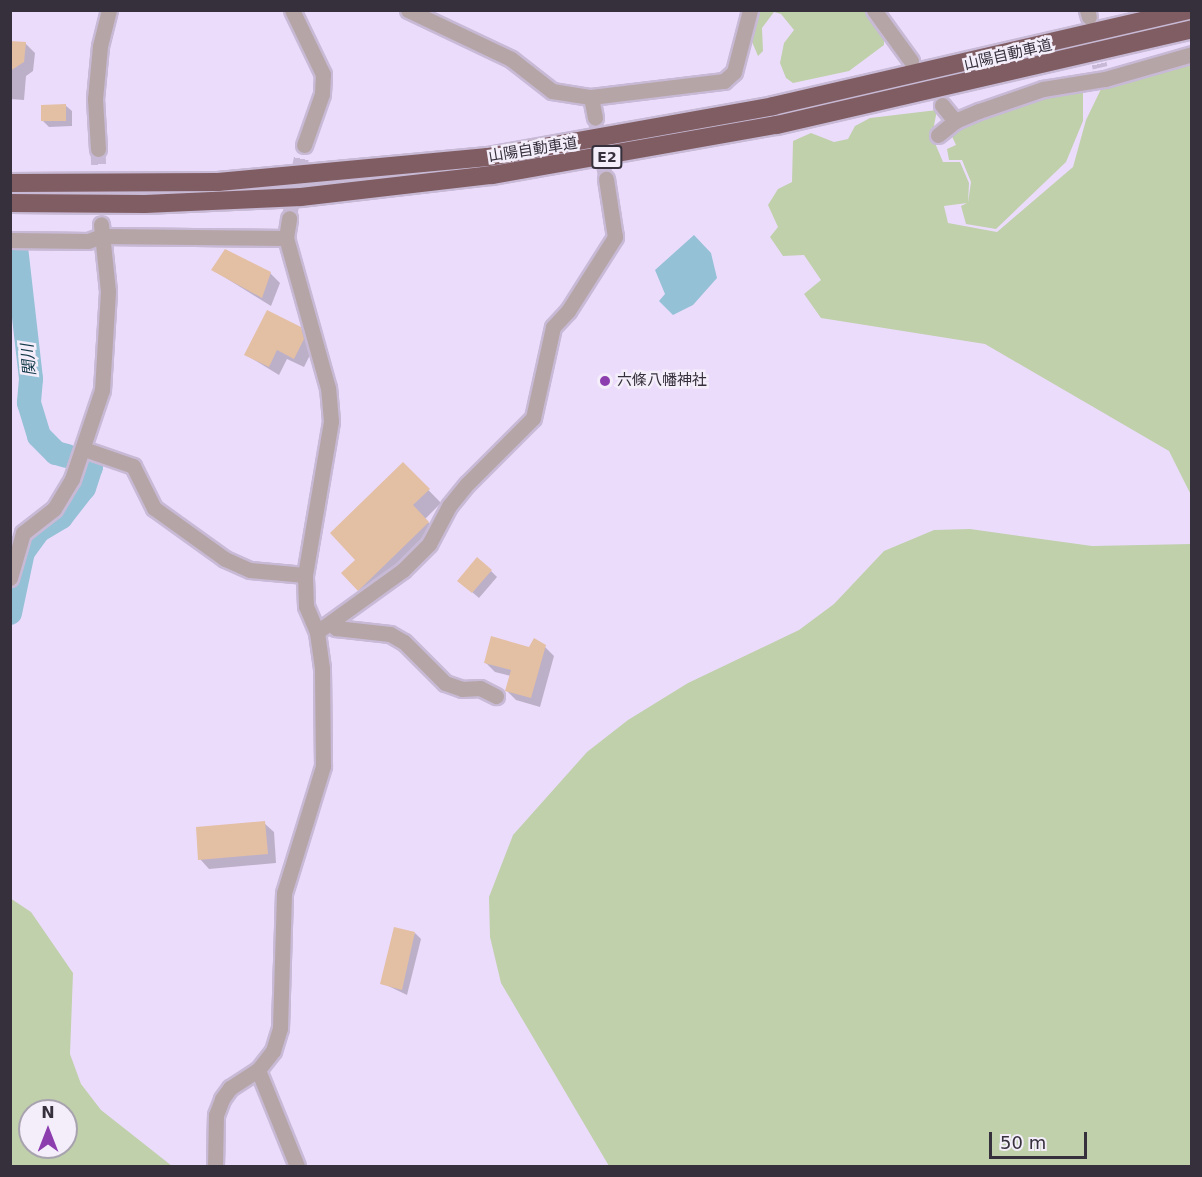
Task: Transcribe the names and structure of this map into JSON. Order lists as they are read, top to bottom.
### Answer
{
  "streets": {
    "highway": ["山陽自動車道", "E2"]
  },
  "water": ["関川"],
  "places": ["六條八幡神社"],
  "scale_bar": "50 m",
  "north": "top"
}
